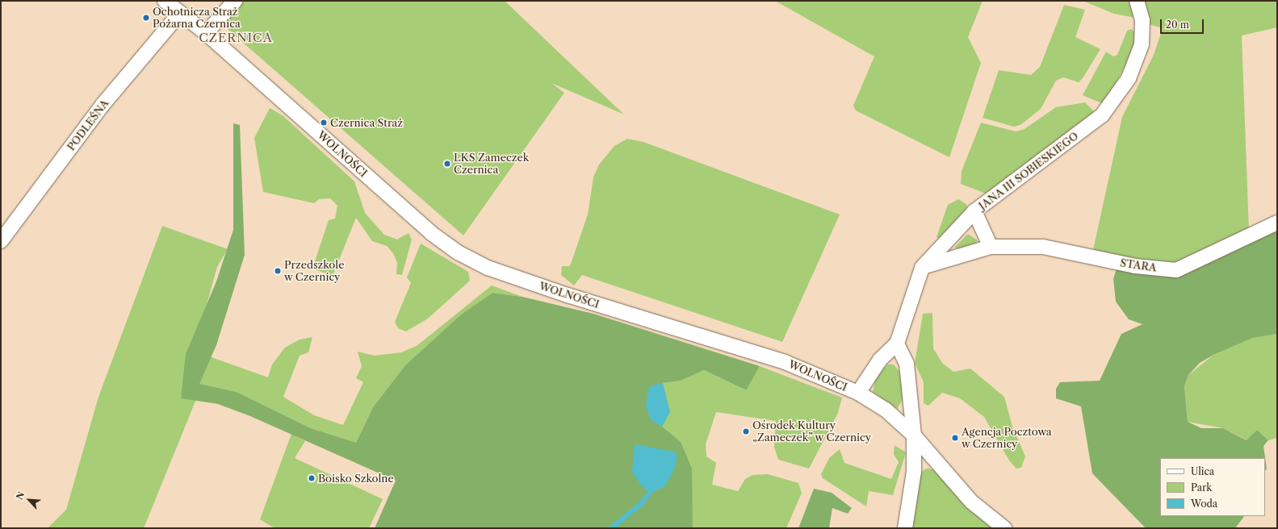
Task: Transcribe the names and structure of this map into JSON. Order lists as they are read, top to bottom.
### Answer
{
  "streets": {
    "street": [
      "PODLEŚNA",
      "WOLNOŚCI",
      "JANA III SOBIESKIEGO",
      "STARA"
    ]
  },
  "crossings": [
    ["PODLEŚNA", "WOLNOŚCI"],
    ["JANA III SOBIESKIEGO", "STARA"]
  ],
  "districts": ["CZERNICA"],
  "places": [
    "Ochotnicza Straż Pożarna Czernica",
    "Czernica Straż",
    "LKS Zameczek Czernica",
    "Przedszkole w Czernicy",
    "Ośrodek Kultury „Zameczek” w Czernicy",
    "Agencja Pocztowa w Czernicy",
    "Boisko Szkolne"
  ],
  "legend": ["Ulica", "Park", "Woda"],
  "scale_bar": "20 m",
  "north": "top left"
}
